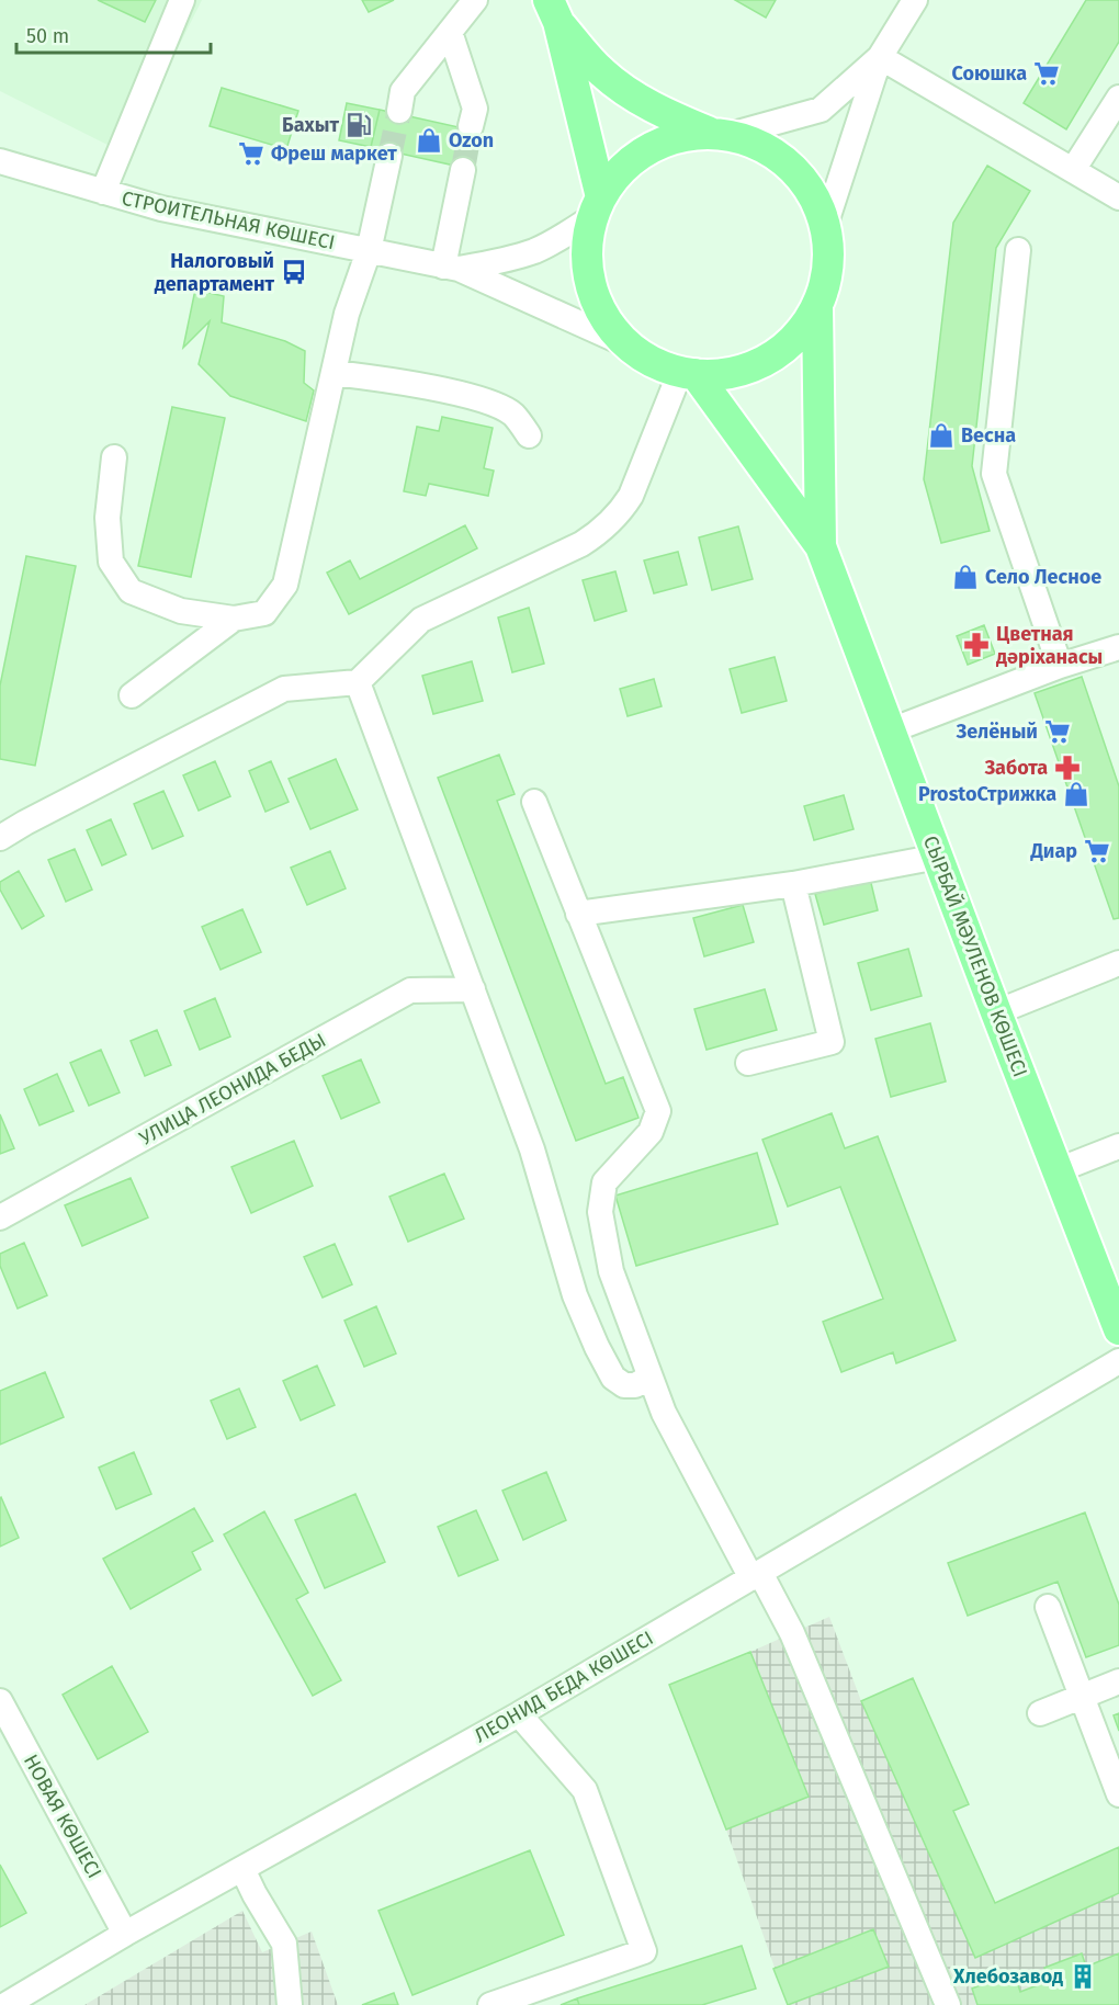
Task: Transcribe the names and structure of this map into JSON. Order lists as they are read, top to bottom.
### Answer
{
  "streets": {
    "main road": ["СЫРБАЙ МӘУЛЕНОВ КӨШЕСІ"],
    "street": [
      "СТРОИТЕЛЬНАЯ КӨШЕСІ",
      "УЛИЦА ЛЕОНИДА БЕДЫ",
      "ЛЕОНИД БЕДА КӨШЕСІ",
      "НОВАЯ КӨШЕСІ"
    ]
  },
  "crossings": [
    ["ЛЕОНИД БЕДА КӨШЕСІ", "НОВАЯ КӨШЕСІ"]
  ],
  "places": {
    "supermarket": [
      "Союшка",
      "Фреш маркет",
      "Зелёный",
      "Диар"
    ],
    "fuel station": ["Бахыт"],
    "shop": [
      "Ozon",
      "Весна",
      "Село Лесное",
      "ProstoСтрижка"
    ],
    "bus stop": ["Налоговый департамент"],
    "pharmacy": ["Цветная дәріханасы", "Забота"],
    "building": ["Хлебозавод"]
  },
  "scale_bar": "50 m"
}
